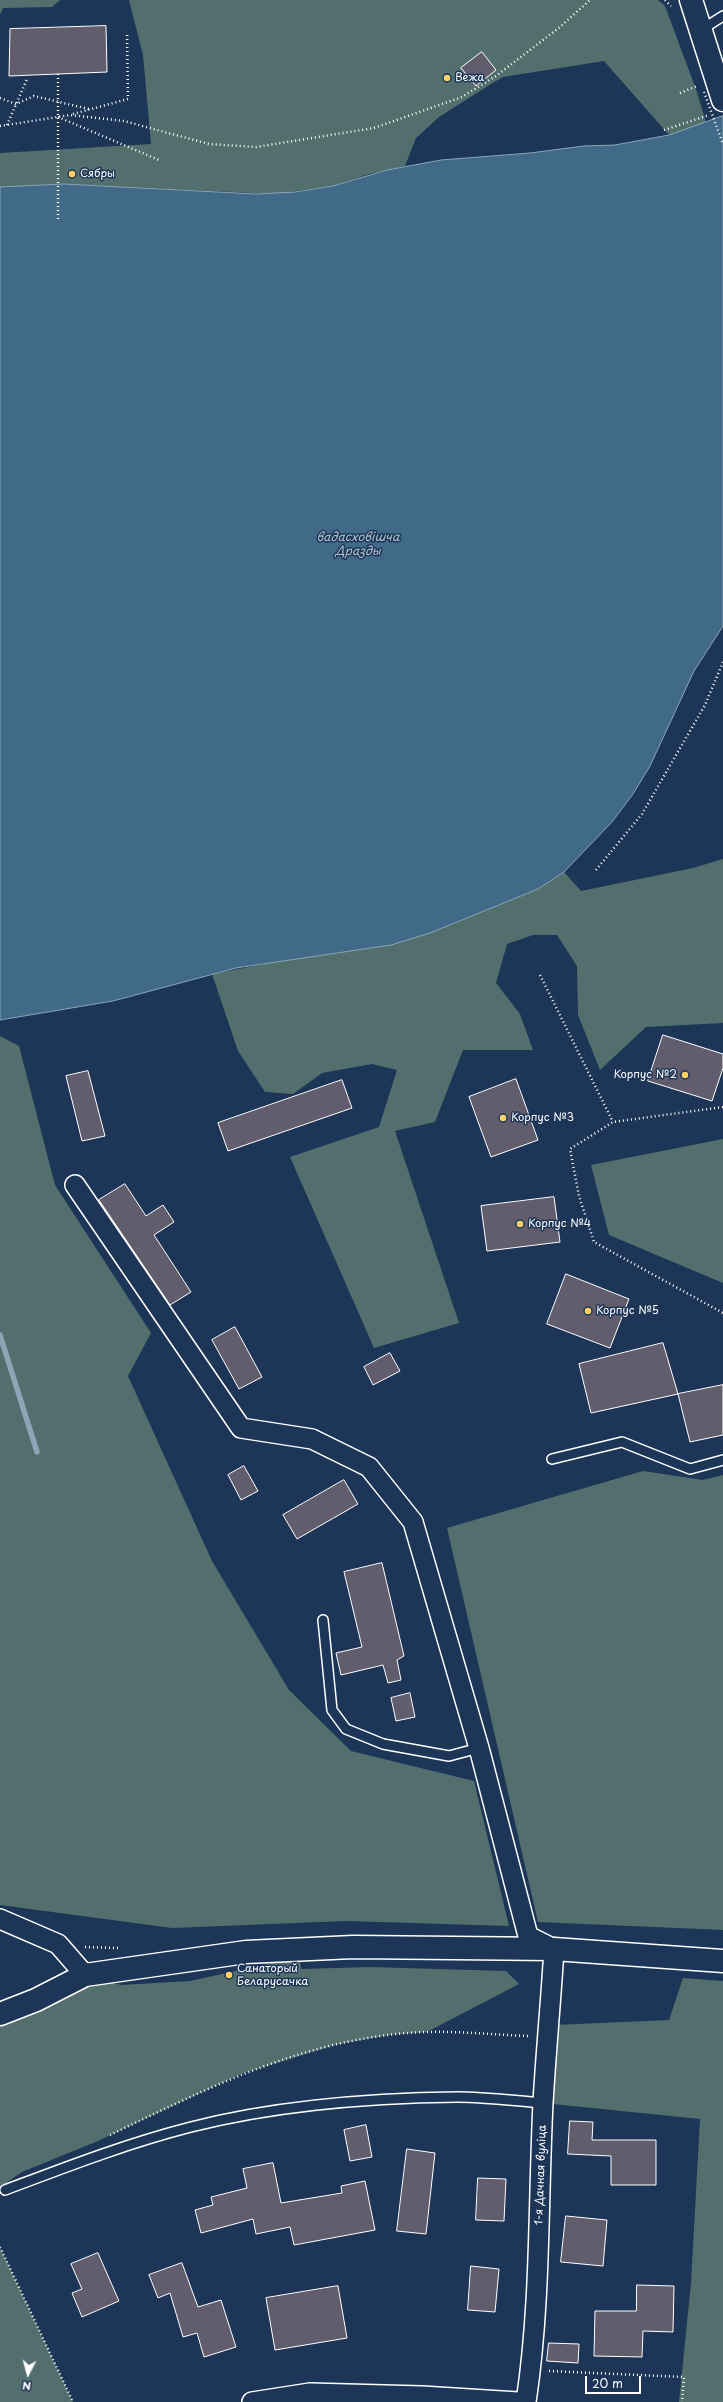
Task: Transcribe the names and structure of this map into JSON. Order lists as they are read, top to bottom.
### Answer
{
  "streets": {
    "street": ["1-я Дачная вуліца"]
  },
  "water": ["вадасховішча Дразды"],
  "places": [
    "Вежа",
    "Сябры",
    "Корпус №2",
    "Корпус №3",
    "Корпус №4",
    "Корпус №5",
    "Санаторый Беларусачка"
  ],
  "scale_bar": "20 m",
  "north": "bottom"
}
